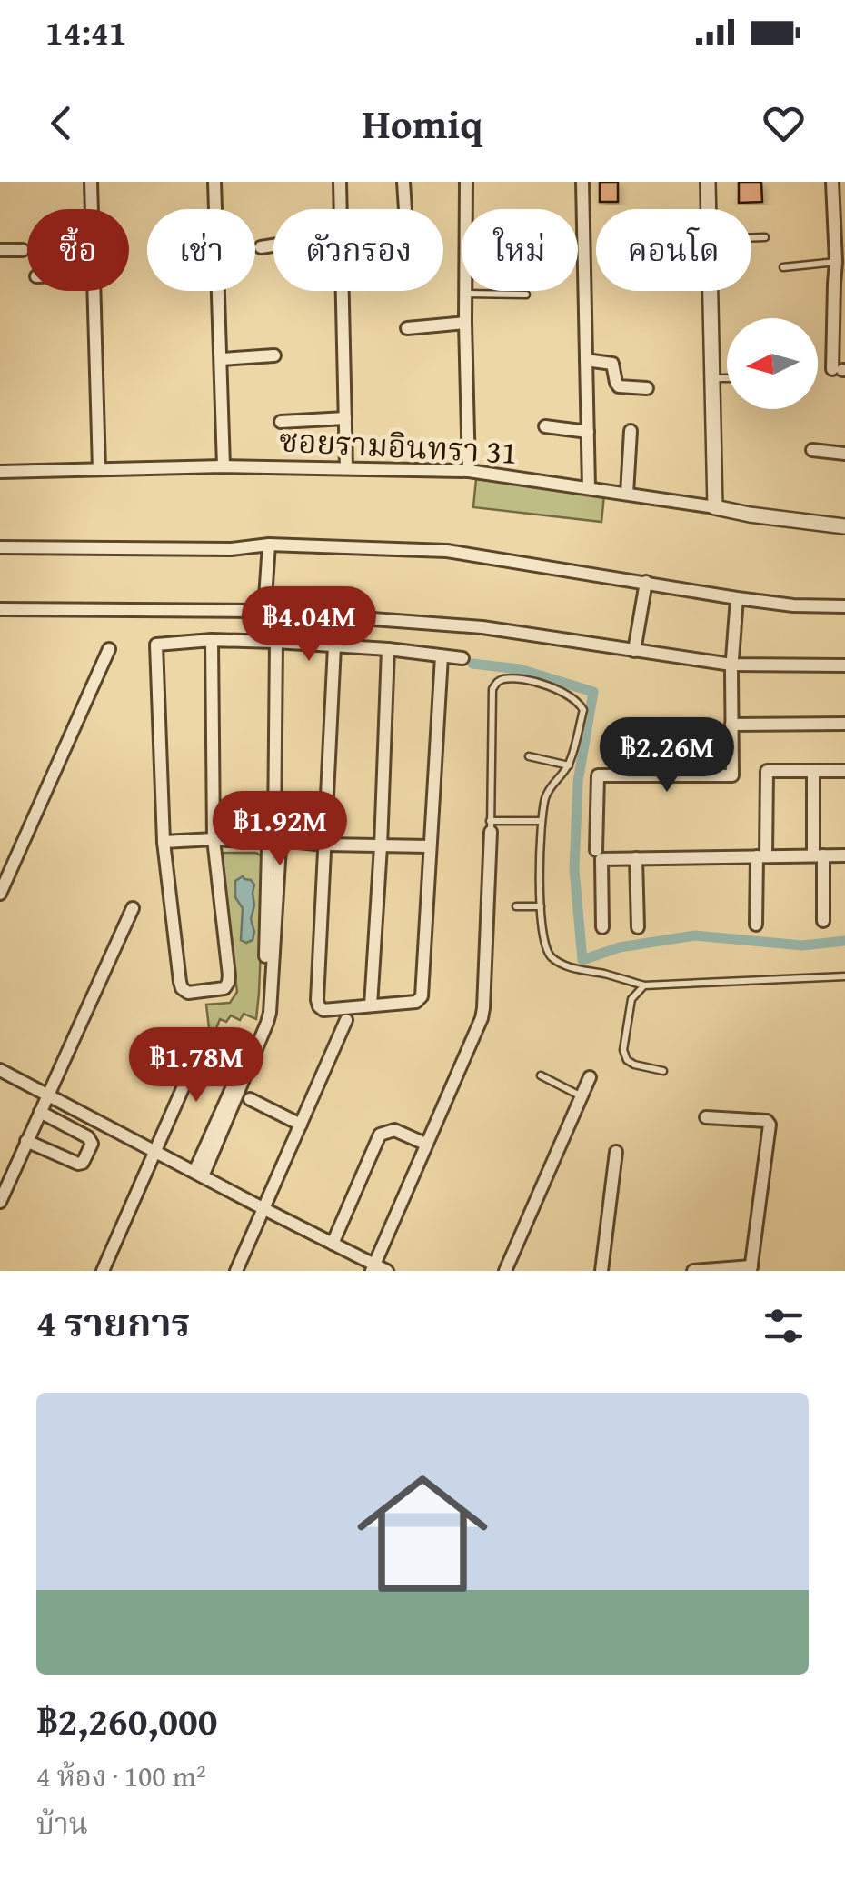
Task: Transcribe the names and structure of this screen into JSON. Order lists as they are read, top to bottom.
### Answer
{
  "streets": {
    "street": ["ซอยรามอินทรา 31"]
  },
  "north": "left",
  "page": {
    "status": "14:41",
    "header": "Homiq",
    "chip": [
      "ซื้อ",
      "เช่า",
      "ตัวกรอง",
      "ใหม่",
      "คอนโด"
    ],
    "price": [
      "฿4.04M",
      "฿2.26M",
      "฿1.92M",
      "฿1.78M"
    ],
    "heading": "4 รายการ",
    "list": [
      {
        "name": "฿2,260,000",
        "note": "4 ห้อง · 100 m² · บ้าน"
      }
    ]
  }
}
